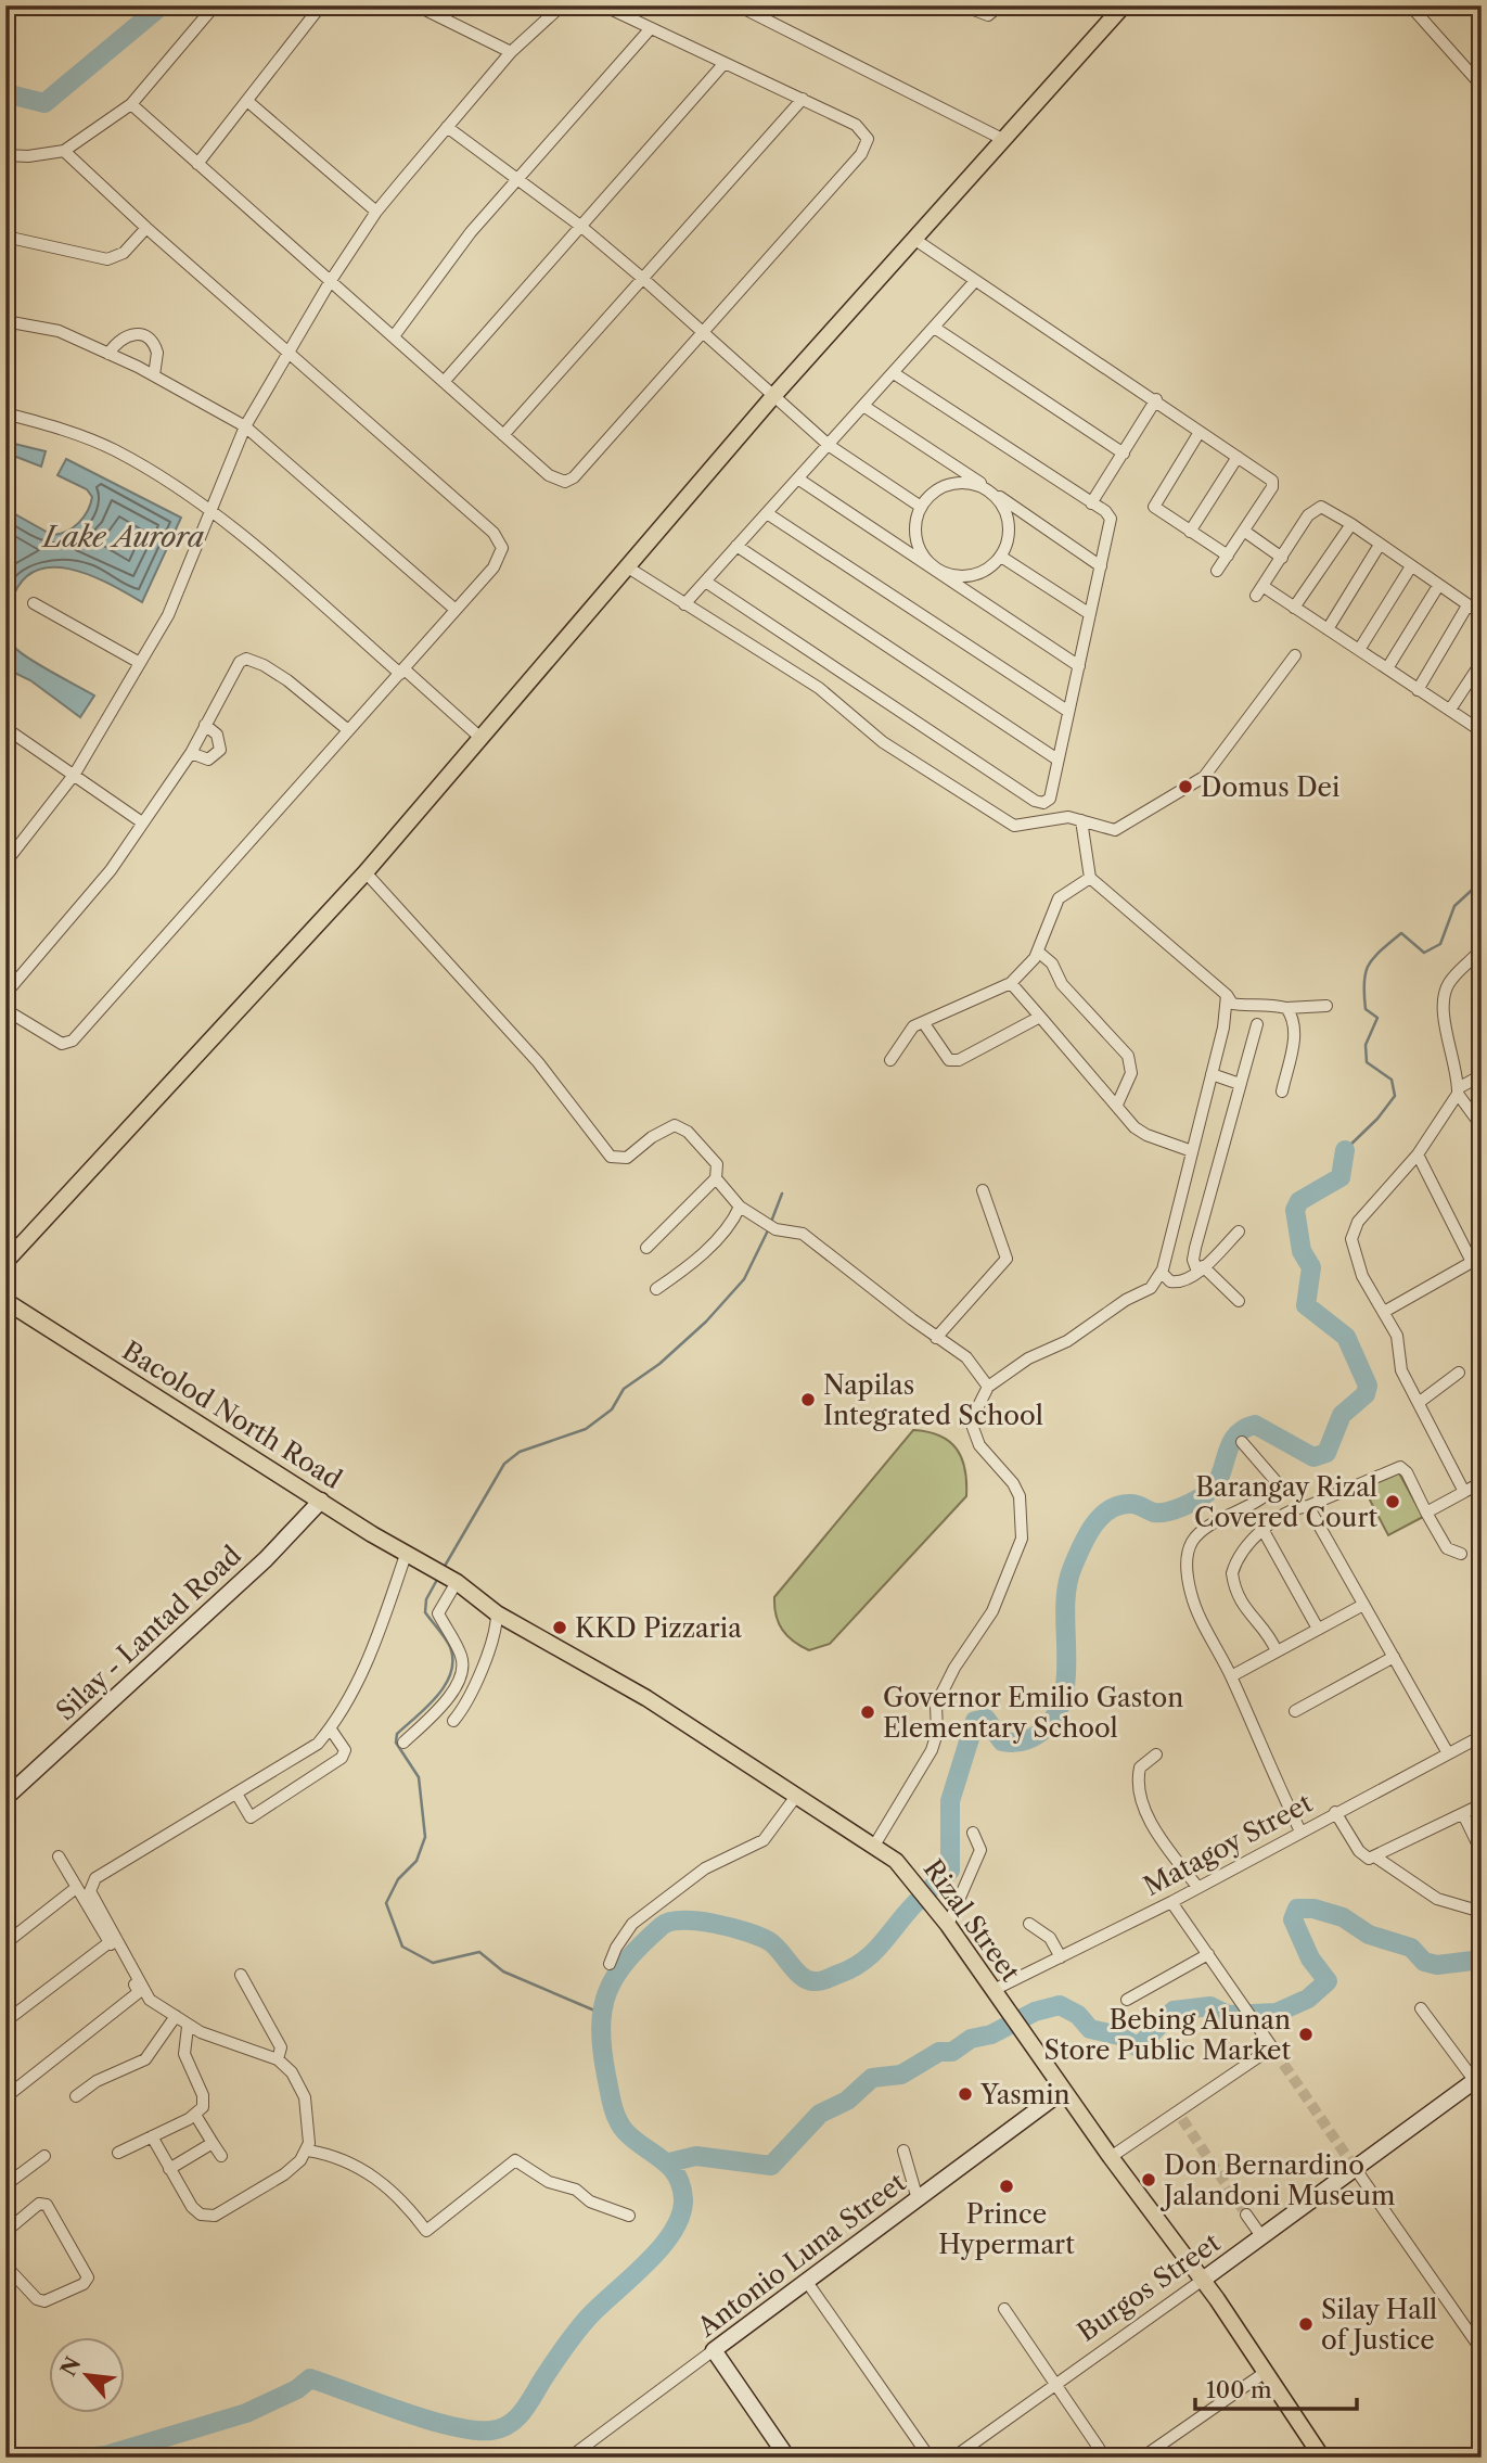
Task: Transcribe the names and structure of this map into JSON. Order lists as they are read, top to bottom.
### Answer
{
  "streets": {
    "main road": ["Bacolod North Road", "Rizal Street"],
    "street": [
      "Silay - Lantad Road",
      "Matagoy Street",
      "Antonio Luna Street",
      "Burgos Street"
    ]
  },
  "crossings": [
    ["Bacolod North Road", "Silay - Lantad Road"],
    ["Bacolod North Road", "Rizal Street"],
    ["Matagoy Street", "Rizal Street"],
    ["Rizal Street", "Antonio Luna Street"],
    ["Rizal Street", "Burgos Street"]
  ],
  "water": ["Lake Aurora"],
  "places": [
    "Domus Dei",
    "Napilas Integrated School",
    "Barangay Rizal Covered Court",
    "KKD Pizzaria",
    "Governor Emilio Gaston Elementary School",
    "Bebing Alunan Store Public Market",
    "Yasmin",
    "Don Bernardino Jalandoni Museum",
    "Prince Hypermart",
    "Silay Hall of Justice"
  ],
  "scale_bar": "100 m",
  "north": "top left"
}
